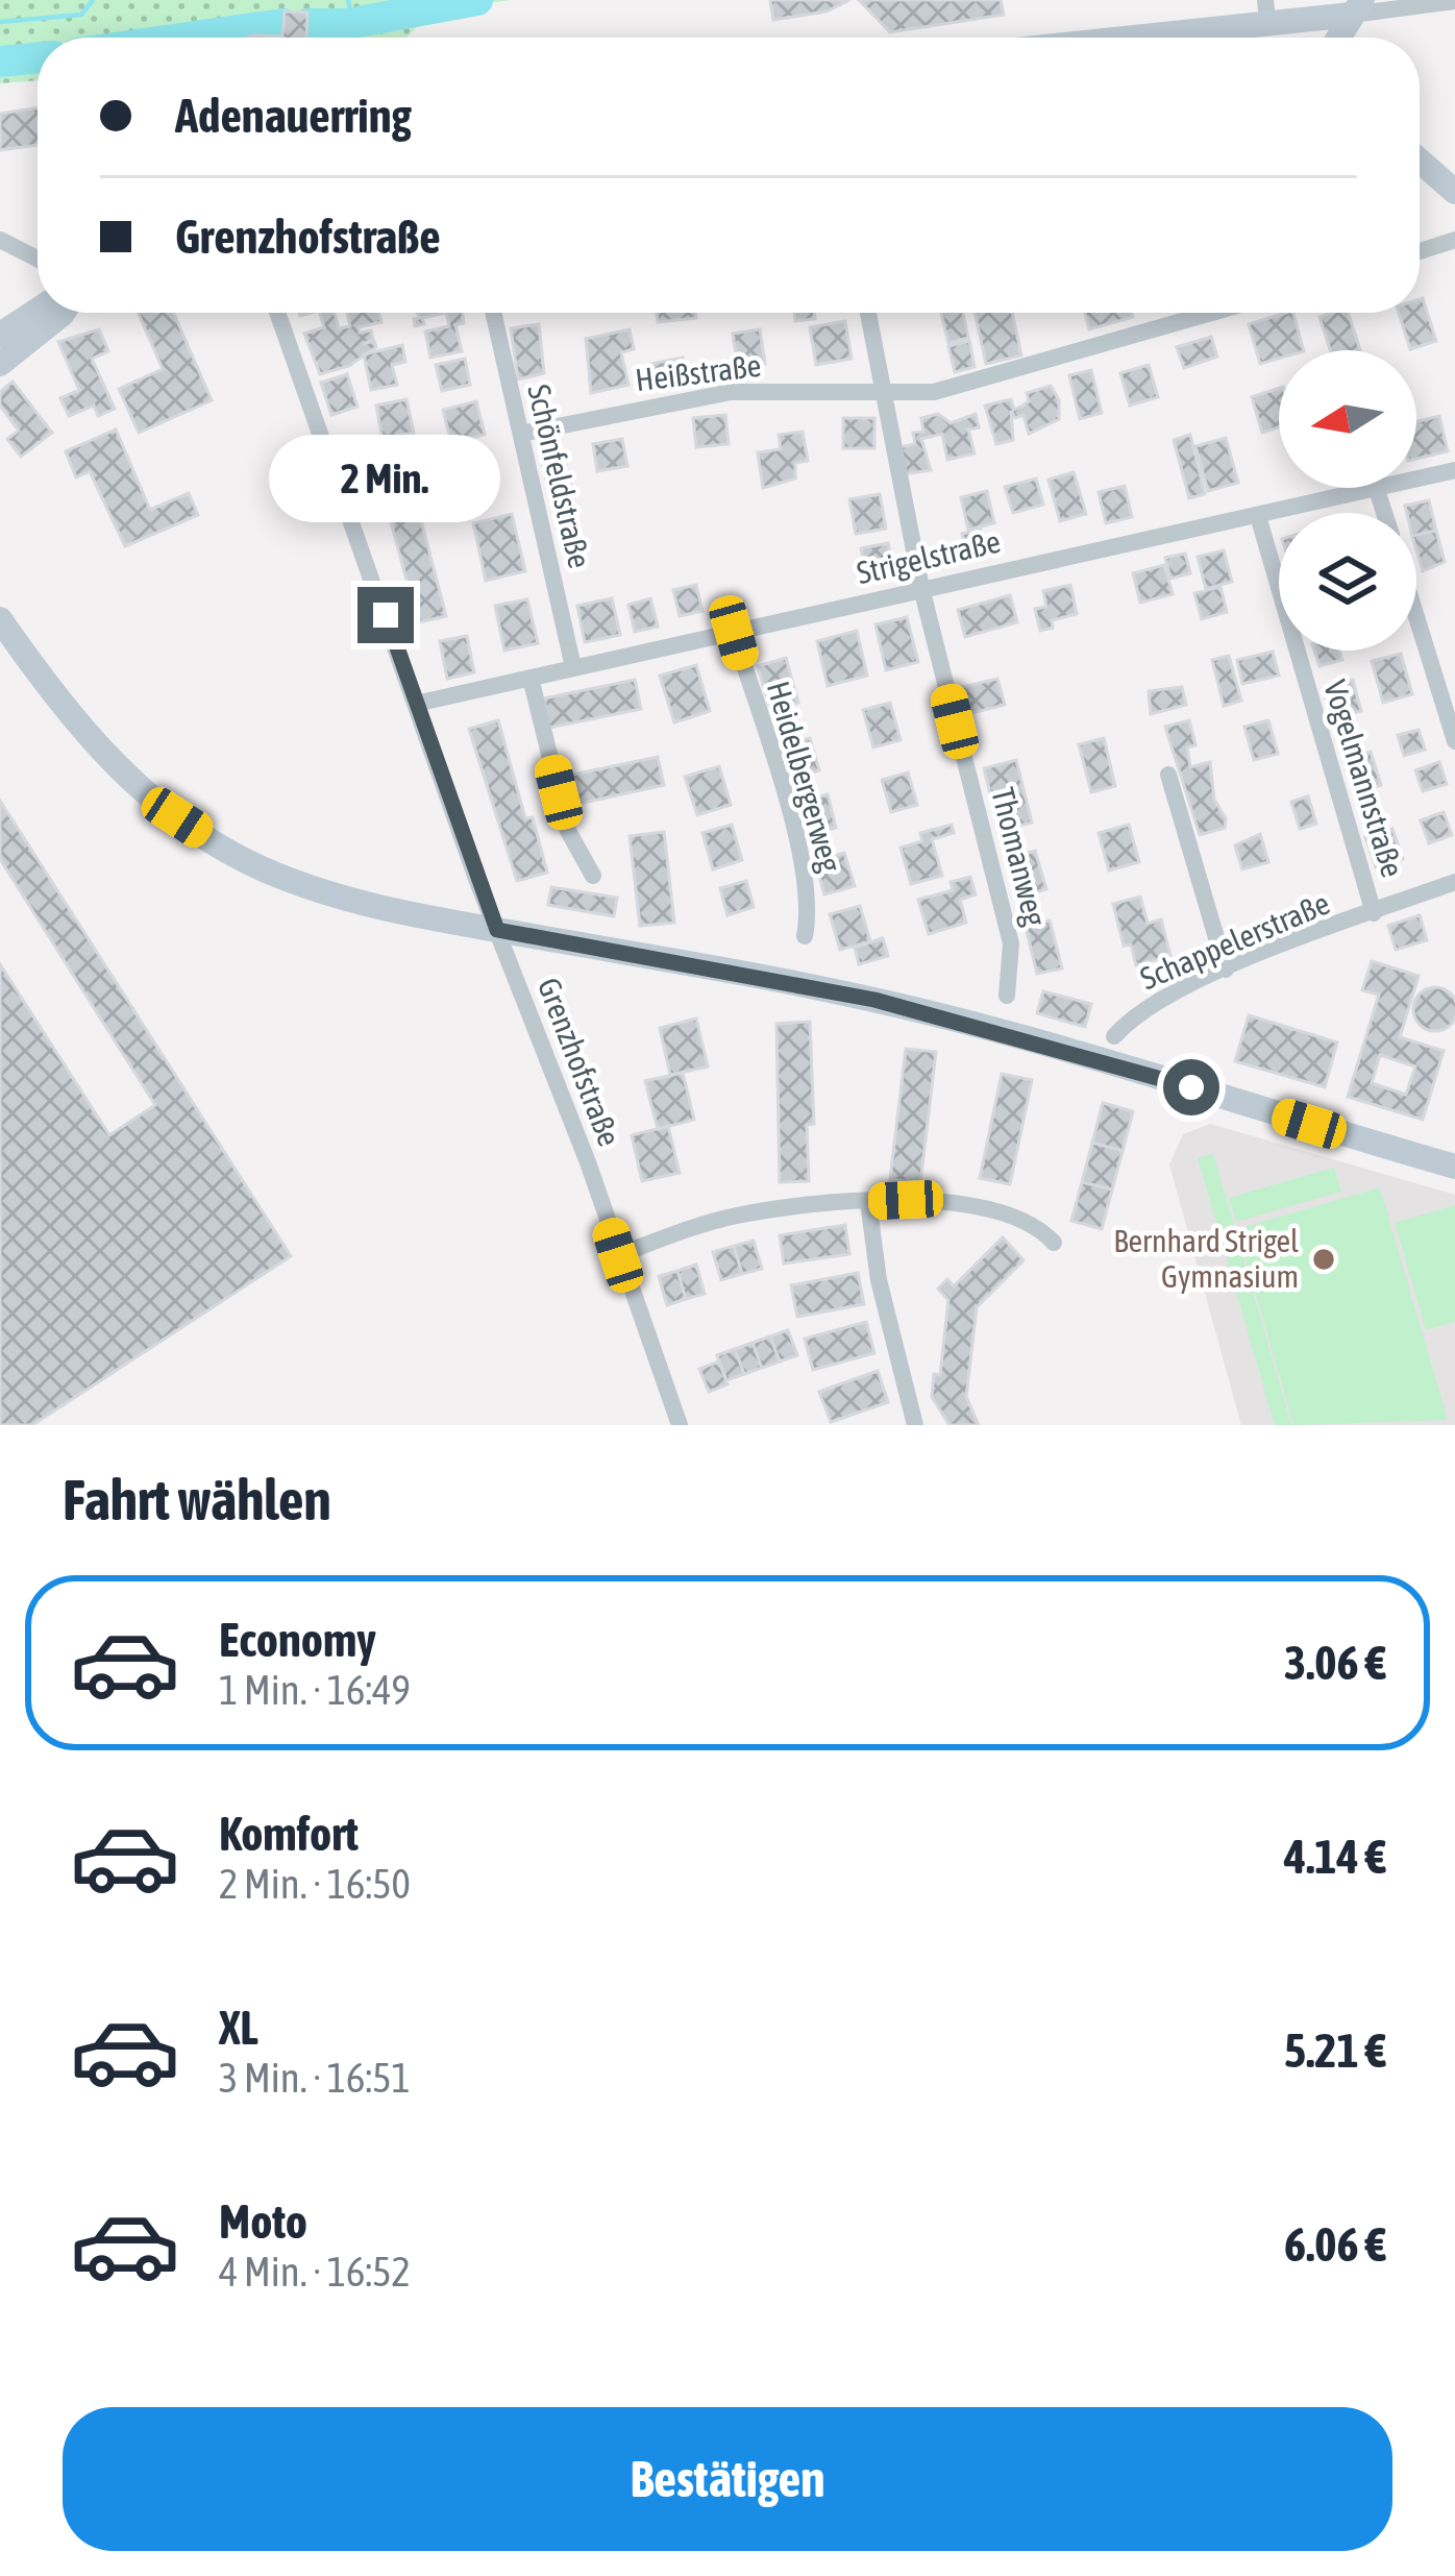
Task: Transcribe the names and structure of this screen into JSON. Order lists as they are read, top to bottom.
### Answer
{
  "streets": {
    "street": [
      "Heißstraße",
      "Schönfeldstraße",
      "Strigelstraße",
      "Heidelbergerweg",
      "Vogelmannstraße",
      "Thomanweg",
      "Schappelerstraße",
      "Grenzhofstraße"
    ]
  },
  "crossings": [
    ["Heißstraße", "Schönfeldstraße"],
    ["Heißstraße", "Thomanweg"],
    ["Schönfeldstraße", "Strigelstraße"],
    ["Strigelstraße", "Heidelbergerweg"],
    ["Strigelstraße", "Vogelmannstraße"],
    ["Strigelstraße", "Thomanweg"],
    ["Strigelstraße", "Grenzhofstraße"],
    ["Vogelmannstraße", "Schappelerstraße"]
  ],
  "places": ["Bernhard Strigel Gymnasium"],
  "north": "left",
  "page": {
    "banner": ["Adenauerring", "Grenzhofstraße"],
    "bubble": "2 Min.",
    "heading": "Fahrt wählen",
    "list": [
      {
        "name": "Economy",
        "note": "1 Min. · 16:49",
        "value": "3.06 €"
      },
      {
        "name": "Komfort",
        "note": "2 Min. · 16:50",
        "value": "4.14 €"
      },
      {
        "name": "XL",
        "note": "3 Min. · 16:51",
        "value": "5.21 €"
      },
      {
        "name": "Moto",
        "note": "4 Min. · 16:52",
        "value": "6.06 €"
      }
    ],
    "buttons": "Bestätigen"
  }
}
